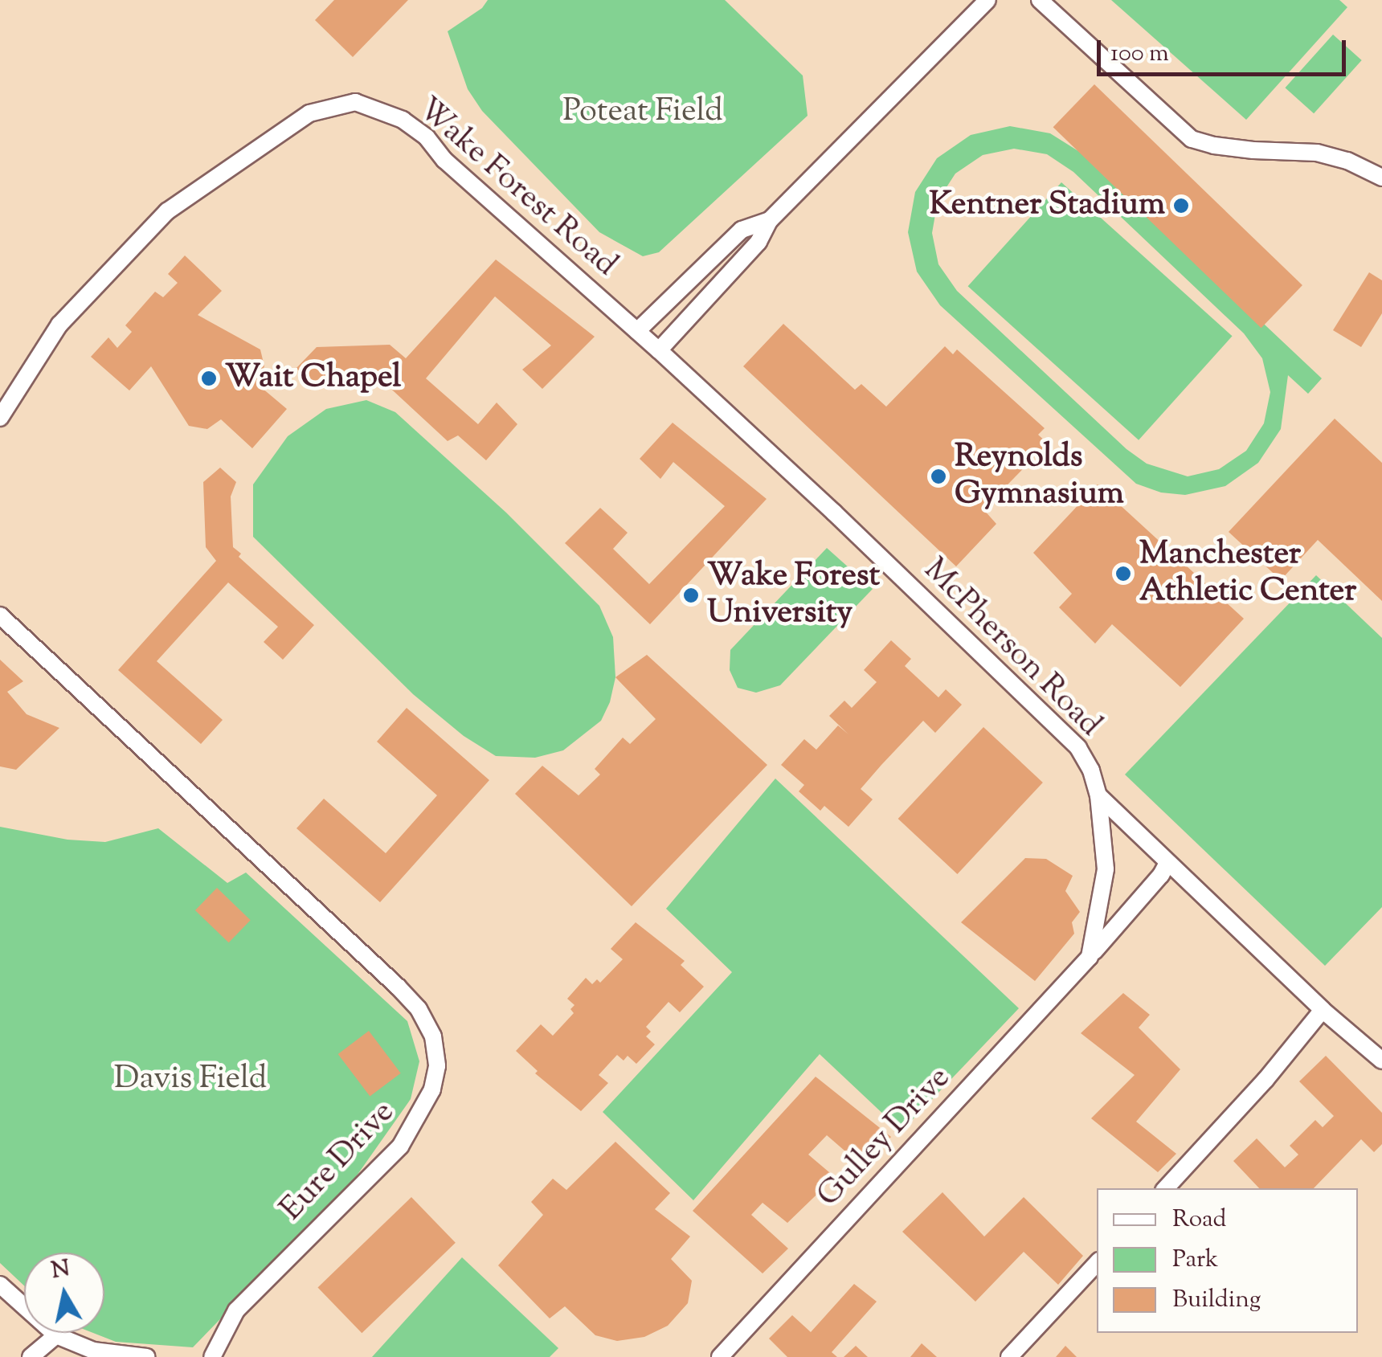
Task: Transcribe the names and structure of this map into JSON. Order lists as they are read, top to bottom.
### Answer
{
  "streets": {
    "street": [
      "Wake Forest Road",
      "McPherson Road",
      "Gulley Drive",
      "Eure Drive"
    ]
  },
  "crossings": [
    ["Wake Forest Road", "McPherson Road"],
    ["McPherson Road", "Gulley Drive"]
  ],
  "parks": ["Poteat Field", "Davis Field"],
  "places": [
    "Kentner Stadium",
    "Wait Chapel",
    "Reynolds Gymnasium",
    "Manchester Athletic Center",
    "Wake Forest University"
  ],
  "legend": ["Road", "Park", "Building"],
  "scale_bar": "100 m",
  "north": "top"
}
